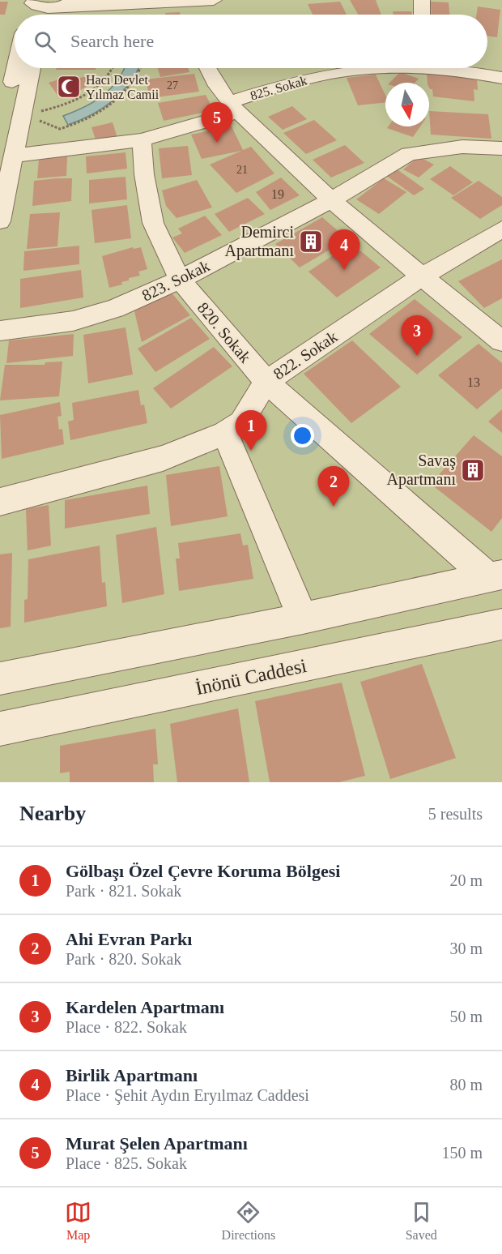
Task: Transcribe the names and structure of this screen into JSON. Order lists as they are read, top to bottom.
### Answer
{
  "streets": {
    "street": [
      "825. Sokak",
      "823. Sokak",
      "820. Sokak",
      "822. Sokak",
      "İnönü Caddesi"
    ]
  },
  "crossings": [
    ["825. Sokak", "820. Sokak"],
    ["823. Sokak", "820. Sokak"],
    ["820. Sokak", "822. Sokak"]
  ],
  "places": {
    "mosque": ["Hacı Devlet Yılmaz Camii"],
    "building": ["Demirci Apartmanı", "Savaş Apartmanı"]
  },
  "house_numbers": [
    "27",
    "21",
    "19",
    "13"
  ],
  "north": "bottom",
  "page": {
    "search": "Search here",
    "pins": [
      "5",
      "4",
      "3",
      "1",
      "2"
    ],
    "heading": ["Nearby", "5 results"],
    "list": [
      {
        "mark": "1",
        "name": "Gölbaşı Özel Çevre Koruma Bölgesi",
        "note": "Park · 821. Sokak",
        "value": "20 m"
      },
      {
        "mark": "2",
        "name": "Ahi Evran Parkı",
        "note": "Park · 820. Sokak",
        "value": "30 m"
      },
      {
        "mark": "3",
        "name": "Kardelen Apartmanı",
        "note": "Place · 822. Sokak",
        "value": "50 m"
      },
      {
        "mark": "4",
        "name": "Birlik Apartmanı",
        "note": "Place · Şehit Aydın Eryılmaz Caddesi",
        "value": "80 m"
      },
      {
        "mark": "5",
        "name": "Murat Şelen Apartmanı",
        "note": "Place · 825. Sokak",
        "value": "150 m"
      }
    ],
    "nav": ["Map", "Directions", "Saved"]
  }
}
